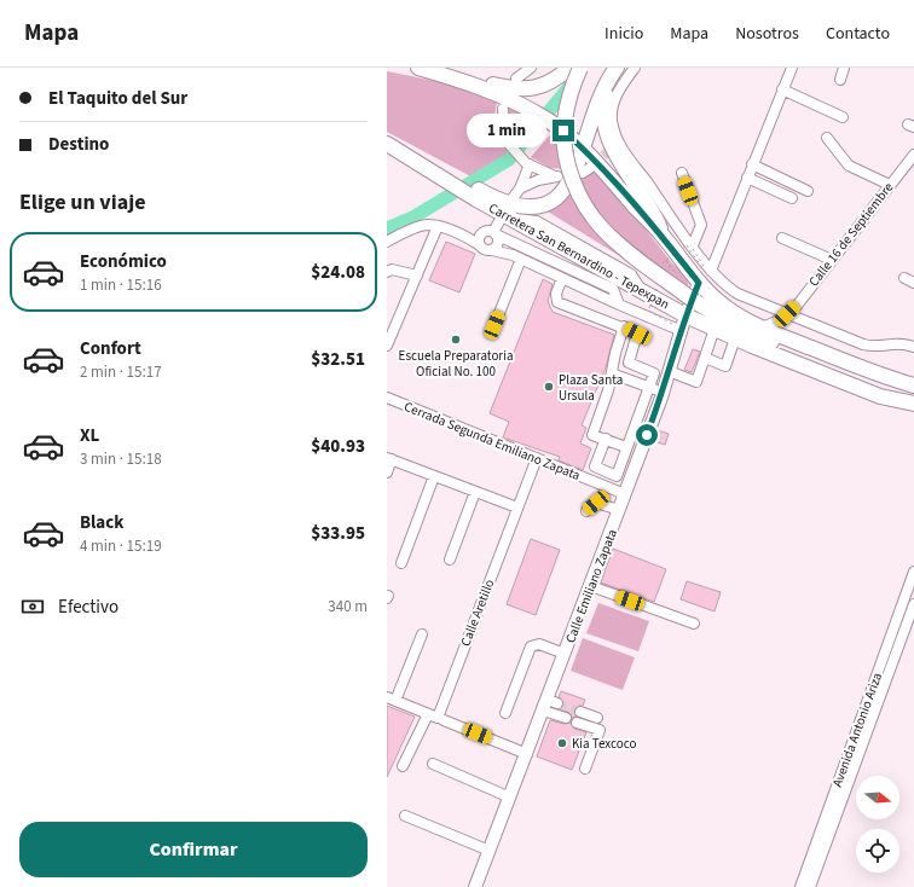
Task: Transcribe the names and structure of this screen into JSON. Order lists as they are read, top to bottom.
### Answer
{
  "streets": {
    "highway": ["Carretera San Bernardino - Tepexpan"],
    "main road": ["Calle Emiliano Zapata"],
    "street": [
      "Calle 16 de Septiembre",
      "Cerrada Segunda Emiliano Zapata",
      "Calle Aretillo",
      "Avenida Antonio Ariza"
    ]
  },
  "crossings": [
    ["Carretera San Bernardino - Tepexpan", "Calle Emiliano Zapata"],
    ["Cerrada Segunda Emiliano Zapata", "Calle Emiliano Zapata"],
    ["Cerrada Segunda Emiliano Zapata", "Calle Aretillo"]
  ],
  "places": ["Escuela Preparatoria Oficial No. 100", "Plaza Santa Ursula", "Kia Texcoco"],
  "north": "right",
  "page": {
    "header": "Mapa",
    "nav": [
      "Inicio",
      "Mapa",
      "Nosotros",
      "Contacto"
    ],
    "banner": ["El Taquito del Sur", "Destino"],
    "bubble": "1 min",
    "heading": "Elige un viaje",
    "list": [
      {
        "name": "Económico",
        "note": "1 min · 15:16",
        "value": "$24.08"
      },
      {
        "name": "Confort",
        "note": "2 min · 15:17",
        "value": "$32.51"
      },
      {
        "name": "XL",
        "note": "3 min · 15:18",
        "value": "$40.93"
      },
      {
        "name": "Black",
        "note": "4 min · 15:19",
        "value": "$33.95"
      }
    ],
    "pay": ["Efectivo", "340 m"],
    "buttons": "Confirmar"
  }
}
